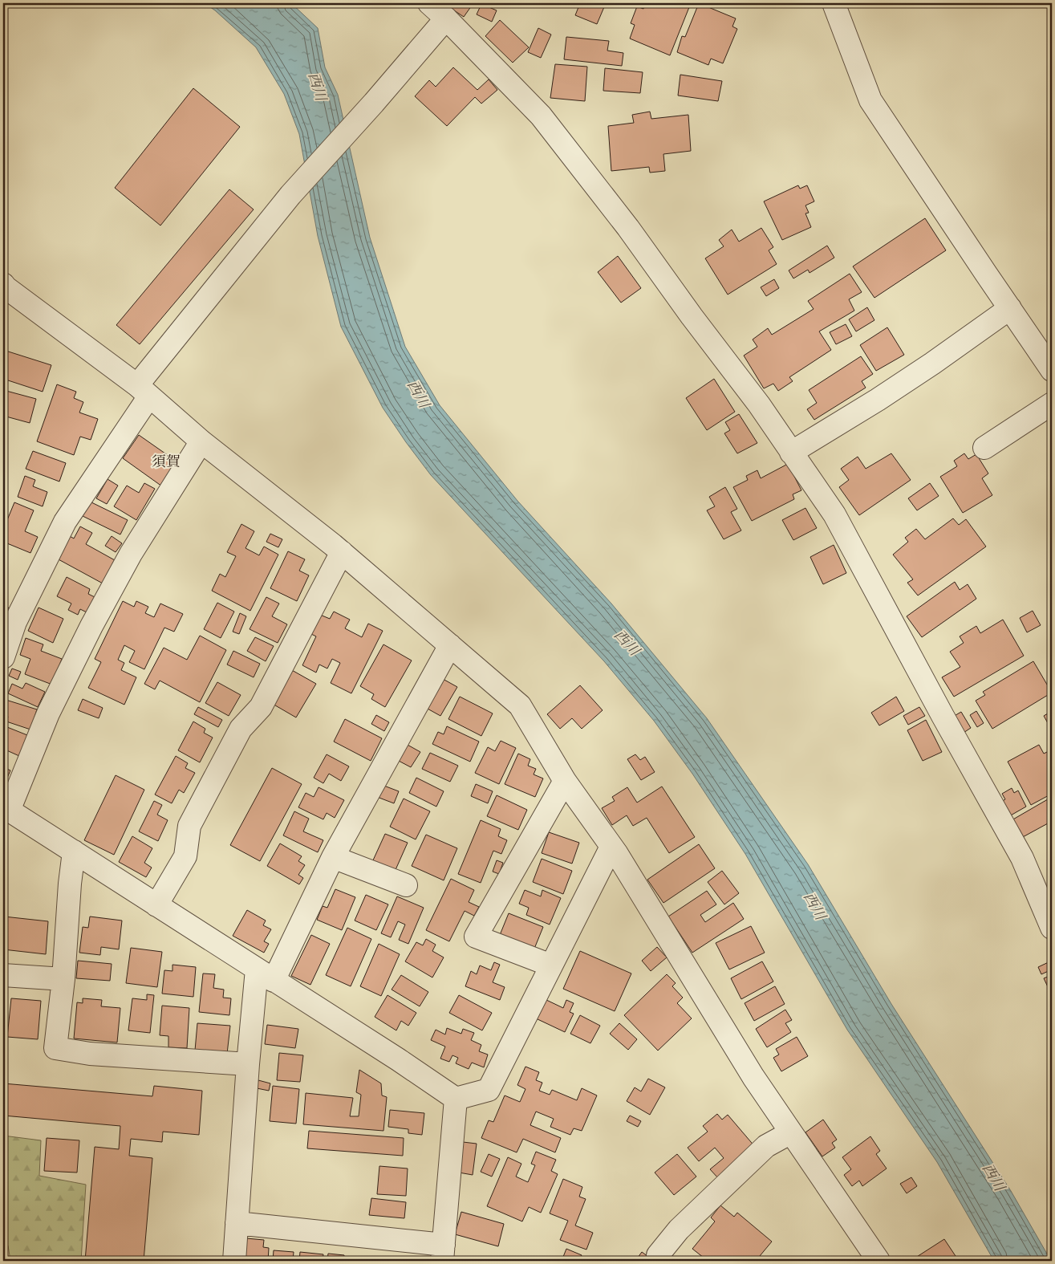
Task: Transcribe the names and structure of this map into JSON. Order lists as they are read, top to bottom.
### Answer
{
  "districts": ["須賀"],
  "water": ["西川"]
}
